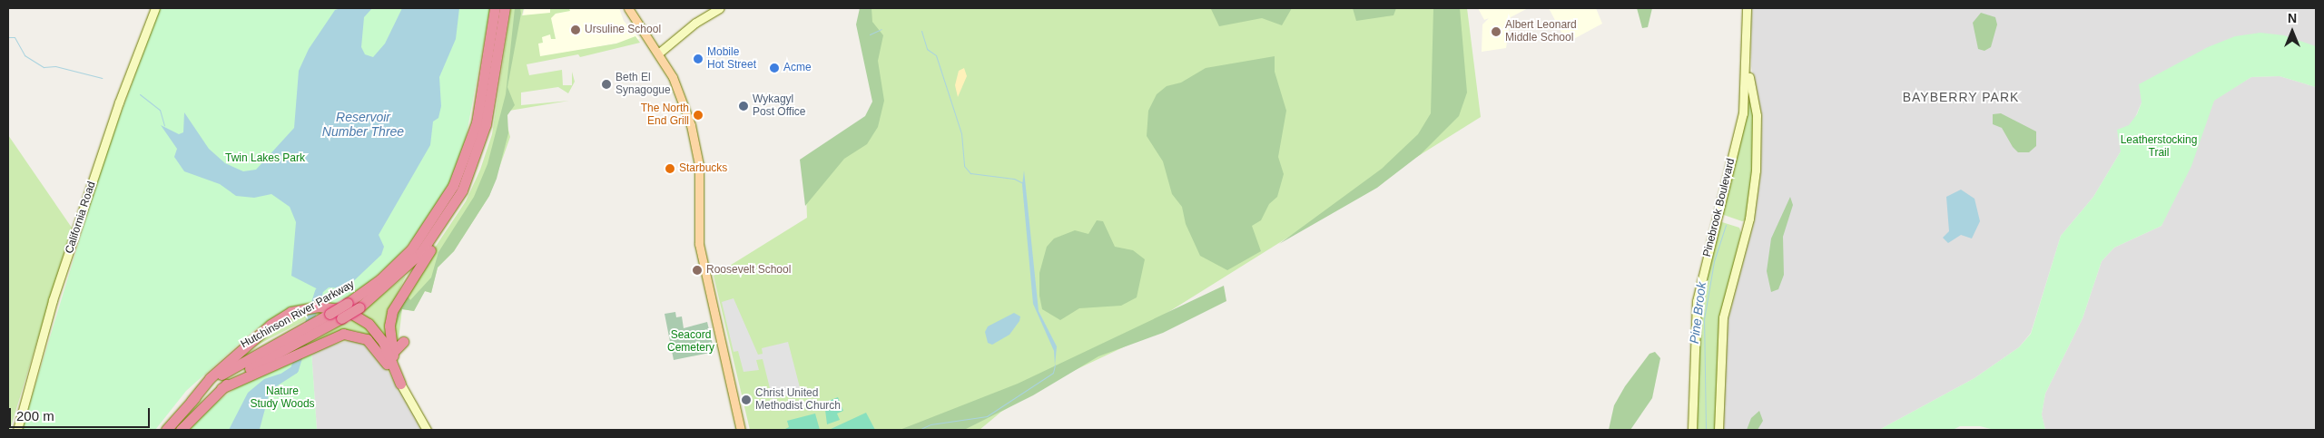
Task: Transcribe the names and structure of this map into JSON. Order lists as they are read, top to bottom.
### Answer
{
  "streets": {
    "highway": ["Hutchinson River Parkway"],
    "street": ["Pinebrook Boulevard", "California Road"]
  },
  "districts": ["BAYBERRY PARK"],
  "water": ["Reservoir Number Three", "Pine Brook"],
  "parks": [
    "Leatherstocking Trail",
    "Twin Lakes Park",
    "Seacord Cemetery",
    "Nature Study Woods"
  ],
  "places": [
    "Ursuline School",
    "Albert Leonard Middle School",
    "Mobile Hot Street",
    "Acme",
    "Beth El Synagogue",
    "Wykagyl Post Office",
    "The North End Grill",
    "Starbucks",
    "Roosevelt School",
    "Christ United Methodist Church"
  ],
  "scale_bar": "200 m",
  "north": "top"
}
